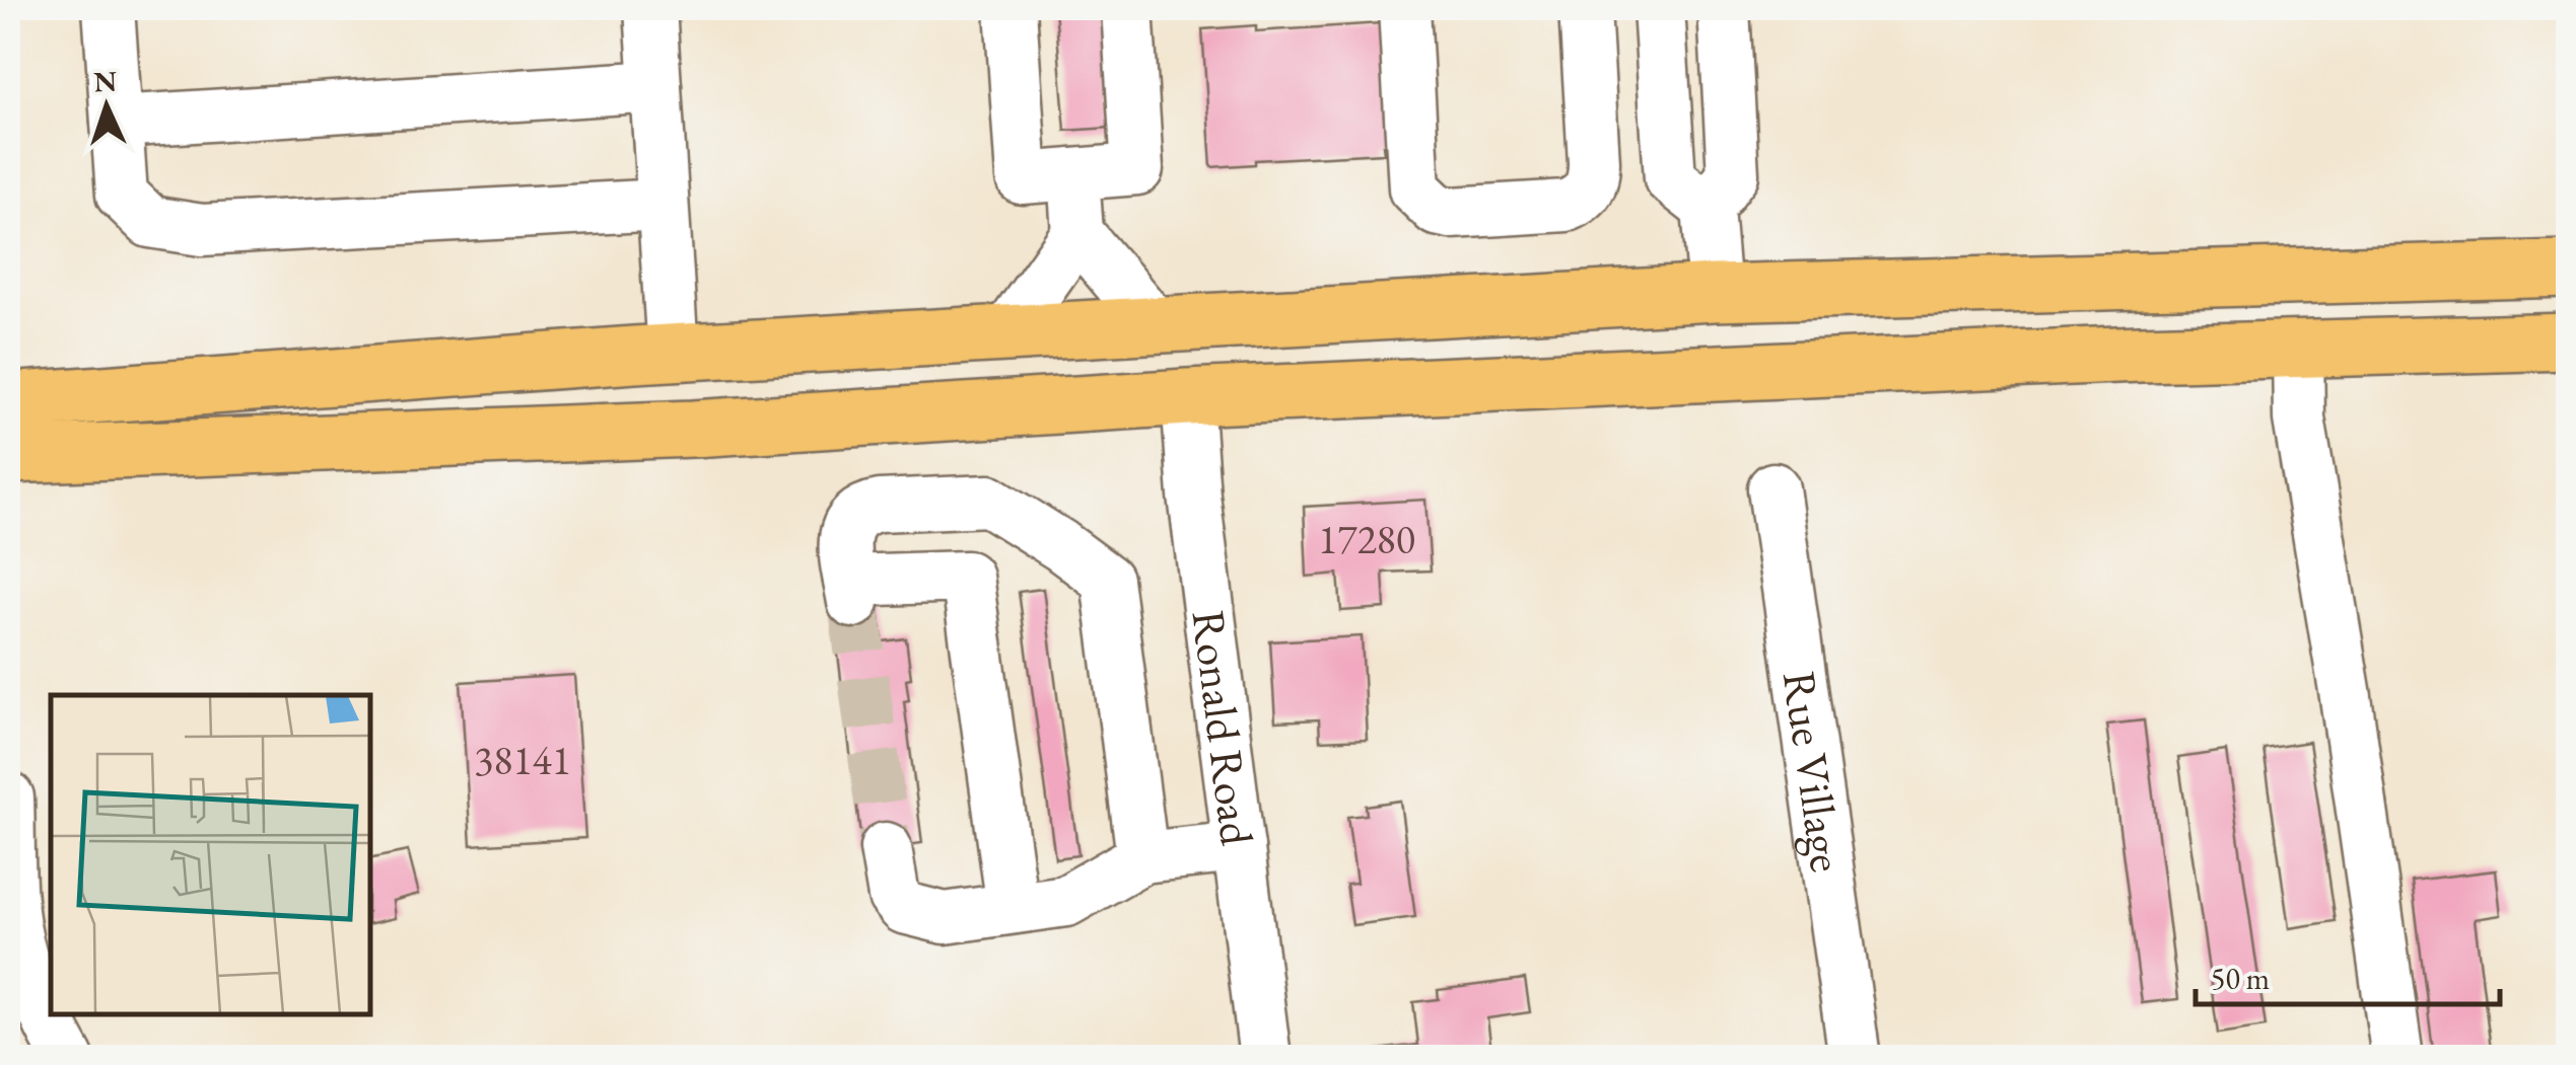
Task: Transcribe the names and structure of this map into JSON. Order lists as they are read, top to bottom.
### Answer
{
  "streets": {
    "street": ["Ronald Road", "Rue Village"]
  },
  "house_numbers": ["17280", "38141"],
  "scale_bar": "50 m",
  "north": "top"
}
